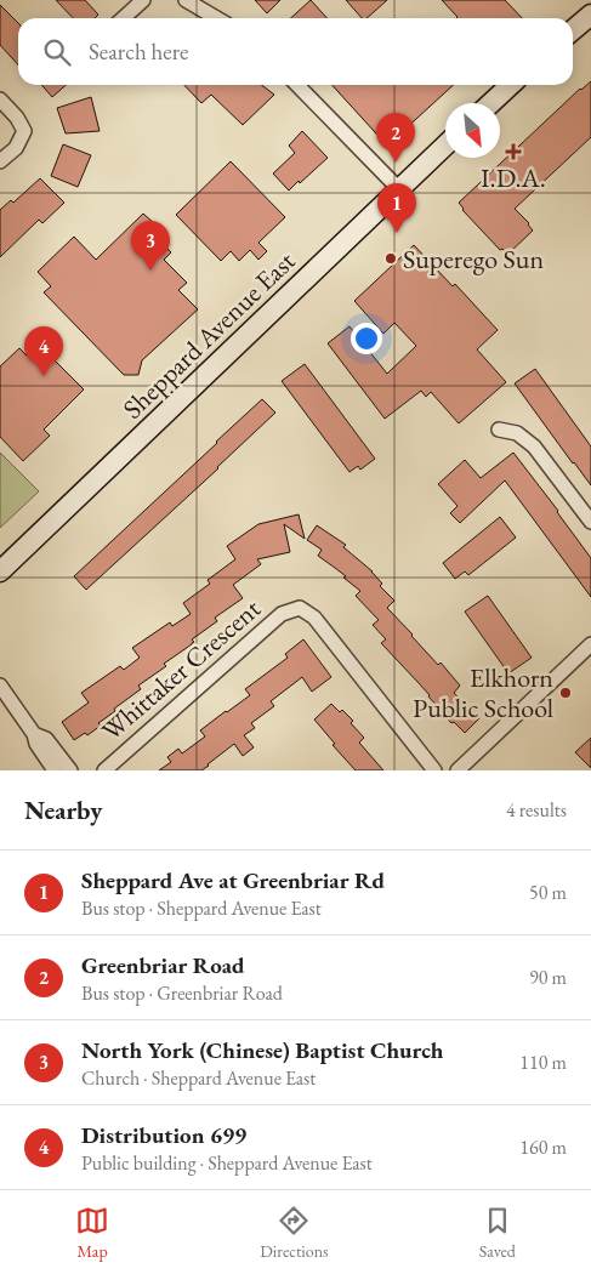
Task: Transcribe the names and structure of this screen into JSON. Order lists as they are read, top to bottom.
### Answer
{
  "streets": {
    "main road": ["Sheppard Avenue East"],
    "street": ["Whittaker Crescent"]
  },
  "places": {
    "health": ["I.D.A."],
    "other": ["Superego Sun", "Elkhorn Public School"]
  },
  "north": "bottom right",
  "page": {
    "search": "Search here",
    "pins": [
      "2",
      "1",
      "3",
      "4"
    ],
    "heading": ["Nearby", "4 results"],
    "list": [
      {
        "mark": "1",
        "name": "Sheppard Ave at Greenbriar Rd",
        "note": "Bus stop · Sheppard Avenue East",
        "value": "50 m"
      },
      {
        "mark": "2",
        "name": "Greenbriar Road",
        "note": "Bus stop · Greenbriar Road",
        "value": "90 m"
      },
      {
        "mark": "3",
        "name": "North York (Chinese) Baptist Church",
        "note": "Church · Sheppard Avenue East",
        "value": "110 m"
      },
      {
        "mark": "4",
        "name": "Distribution 699",
        "note": "Public building · Sheppard Avenue East",
        "value": "160 m"
      }
    ],
    "nav": ["Map", "Directions", "Saved"]
  }
}
